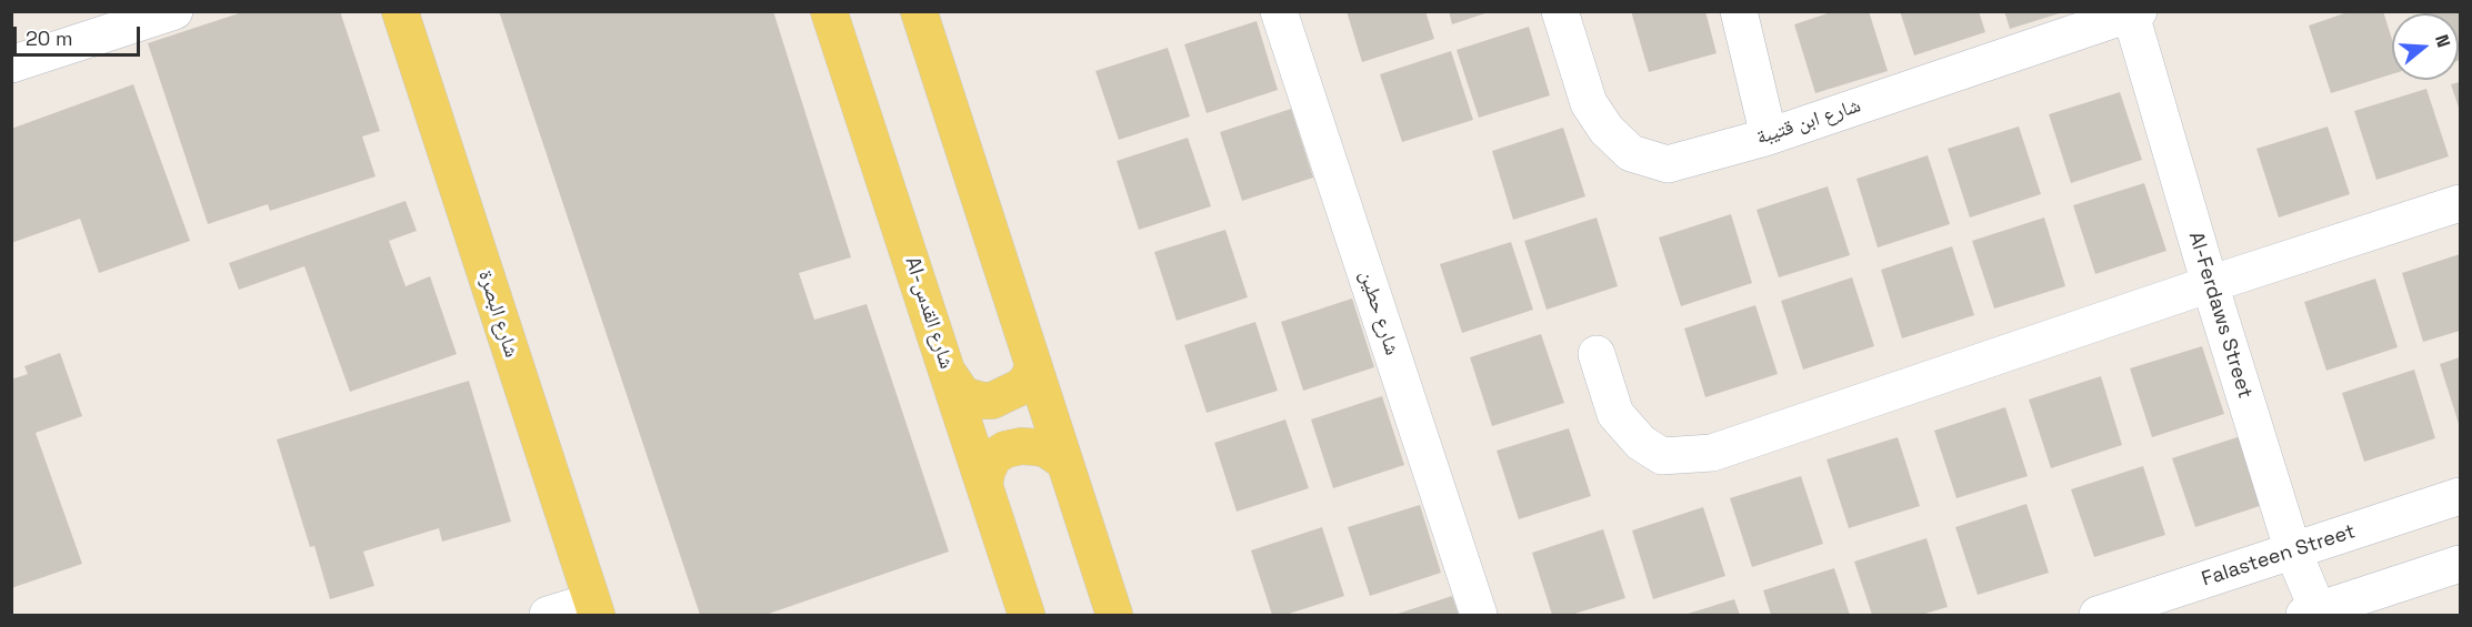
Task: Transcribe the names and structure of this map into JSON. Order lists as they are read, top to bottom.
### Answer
{
  "streets": {
    "main road": ["Al-شارع القدس", "شارع البصرة"],
    "street": [
      "شارع ابن قتيبة",
      "شارع حطين",
      "Al-Ferdaws Street",
      "Falasteen Street"
    ]
  },
  "crossings": [
    ["شارع ابن قتيبة", "Al-Ferdaws Street"],
    ["Al-Ferdaws Street", "Falasteen Street"]
  ],
  "scale_bar": "20 m",
  "north": "right"
}
